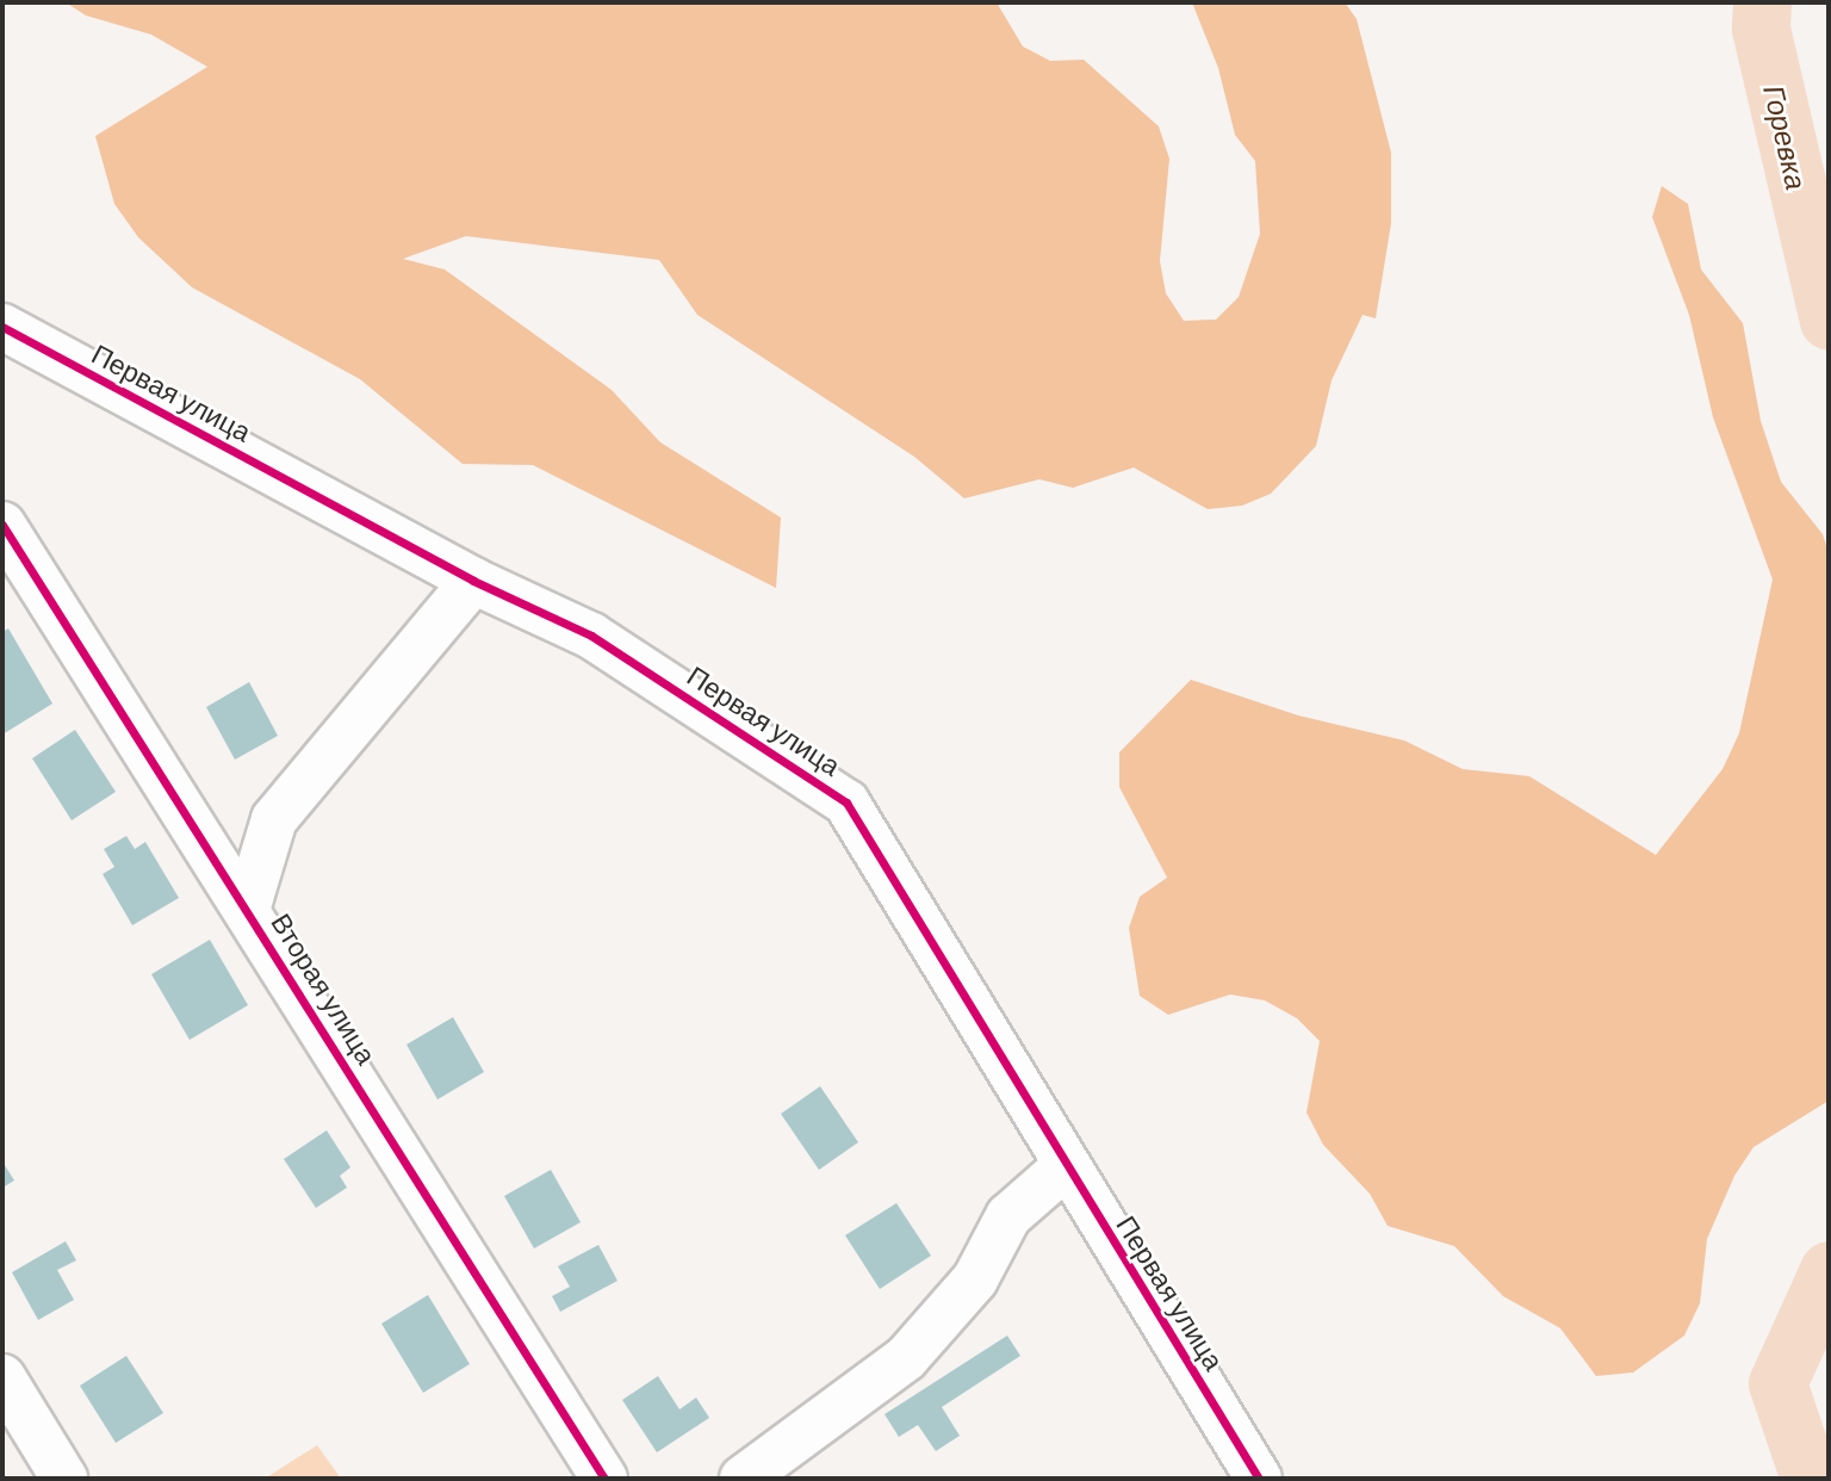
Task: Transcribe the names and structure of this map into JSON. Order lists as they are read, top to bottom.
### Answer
{
  "streets": {
    "street": ["Первая улица", "Вторая улица"]
  },
  "water": ["Горевка"]
}
